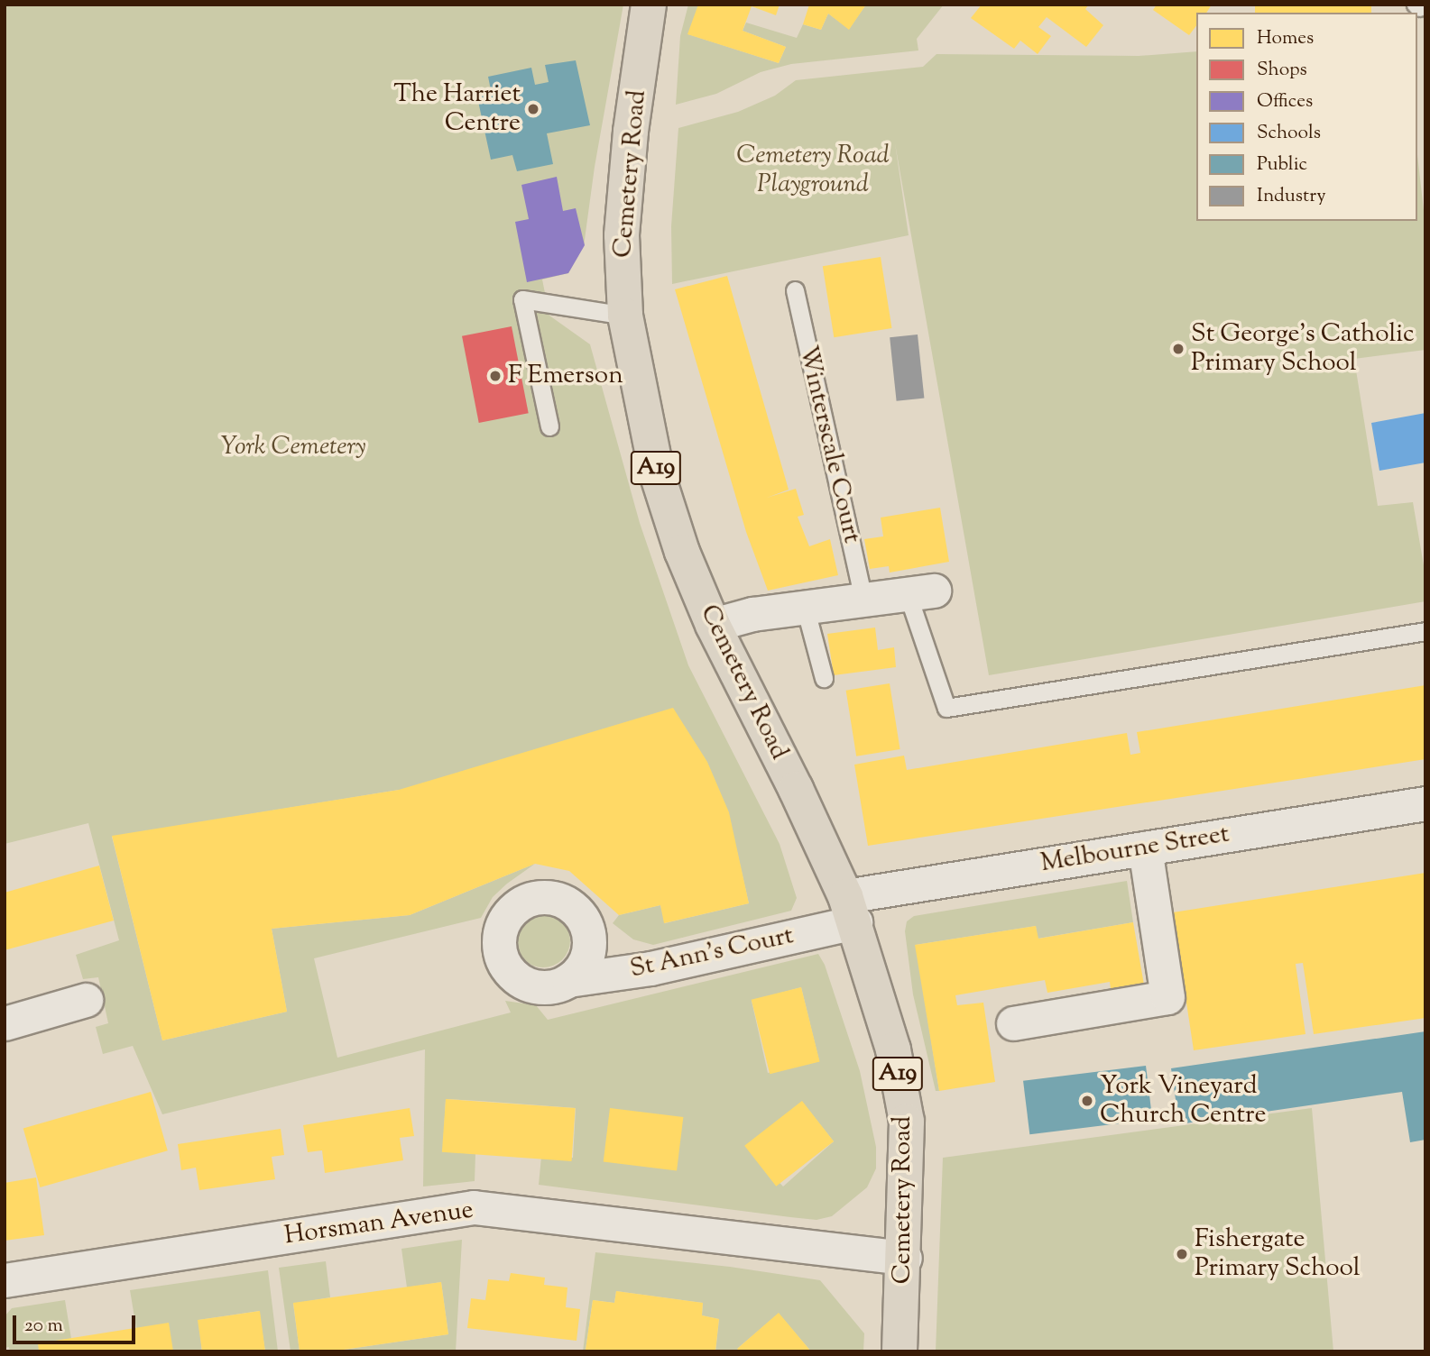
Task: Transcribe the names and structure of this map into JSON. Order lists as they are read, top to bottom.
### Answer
{
  "streets": {
    "main road": ["Cemetery Road", "A19"],
    "street": ["Melbourne Street", "St Ann's Court", "Horsman Avenue"],
    "lane": ["Winterscale Court"]
  },
  "crossings": [
    ["Cemetery Road", "Melbourne Street"],
    ["Cemetery Road", "St Ann's Court"],
    ["Cemetery Road", "Horsman Avenue"],
    ["Melbourne Street", "St Ann's Court"]
  ],
  "parks": ["Cemetery Road Playground", "York Cemetery"],
  "places": [
    "The Harriet Centre",
    "St George's Catholic Primary School",
    "F Emerson",
    "York Vineyard Church Centre",
    "Fishergate Primary School"
  ],
  "legend": [
    "Homes",
    "Shops",
    "Offices",
    "Schools",
    "Public",
    "Industry"
  ],
  "scale_bar": "20 m"
}
